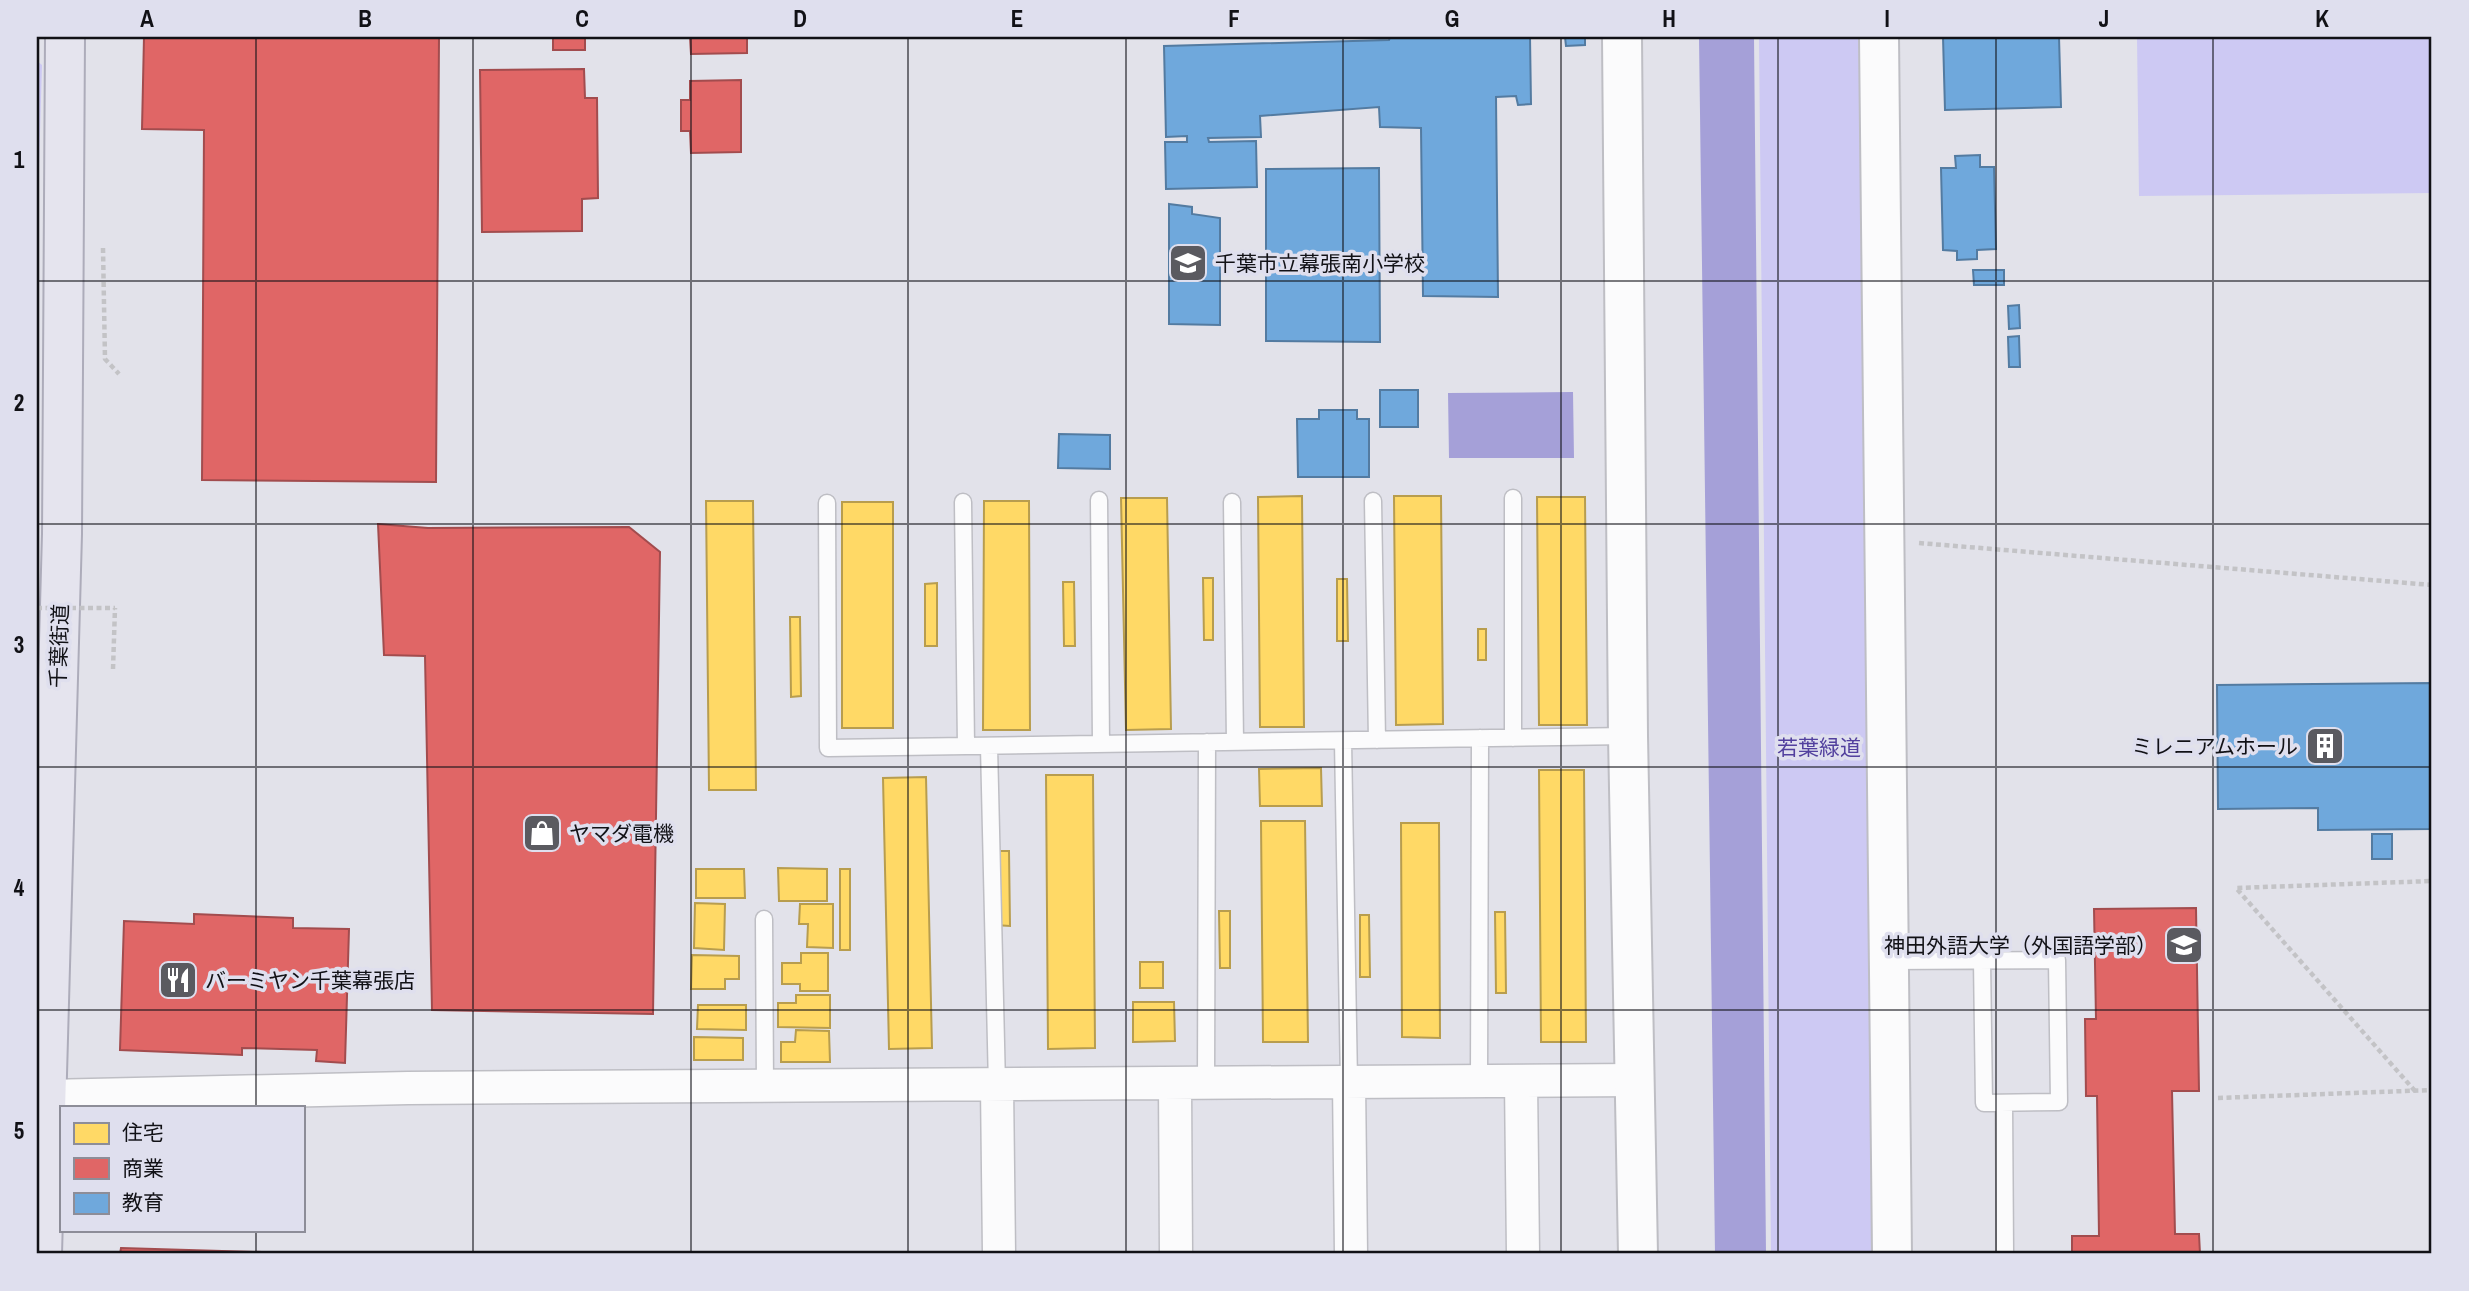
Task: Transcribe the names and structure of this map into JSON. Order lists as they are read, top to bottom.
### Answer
{
  "streets": {
    "highway": ["千葉街道"]
  },
  "parks": ["若葉緑道"],
  "places": {
    "school or university": ["千葉市立幕張南小学校", "神田外語大学（外国語学部）"],
    "building": ["ミレニアムホール"],
    "shop": ["ヤマダ電機"],
    "restaurant": ["バーミヤン千葉幕張店"]
  },
  "legend": ["住宅", "商業", "教育"],
  "grid": {
    "columns": [
      "A",
      "B",
      "C",
      "D",
      "E",
      "F",
      "G",
      "H",
      "I",
      "J",
      "K"
    ],
    "rows": [
      "1",
      "2",
      "3",
      "4",
      "5"
    ]
  }
}
